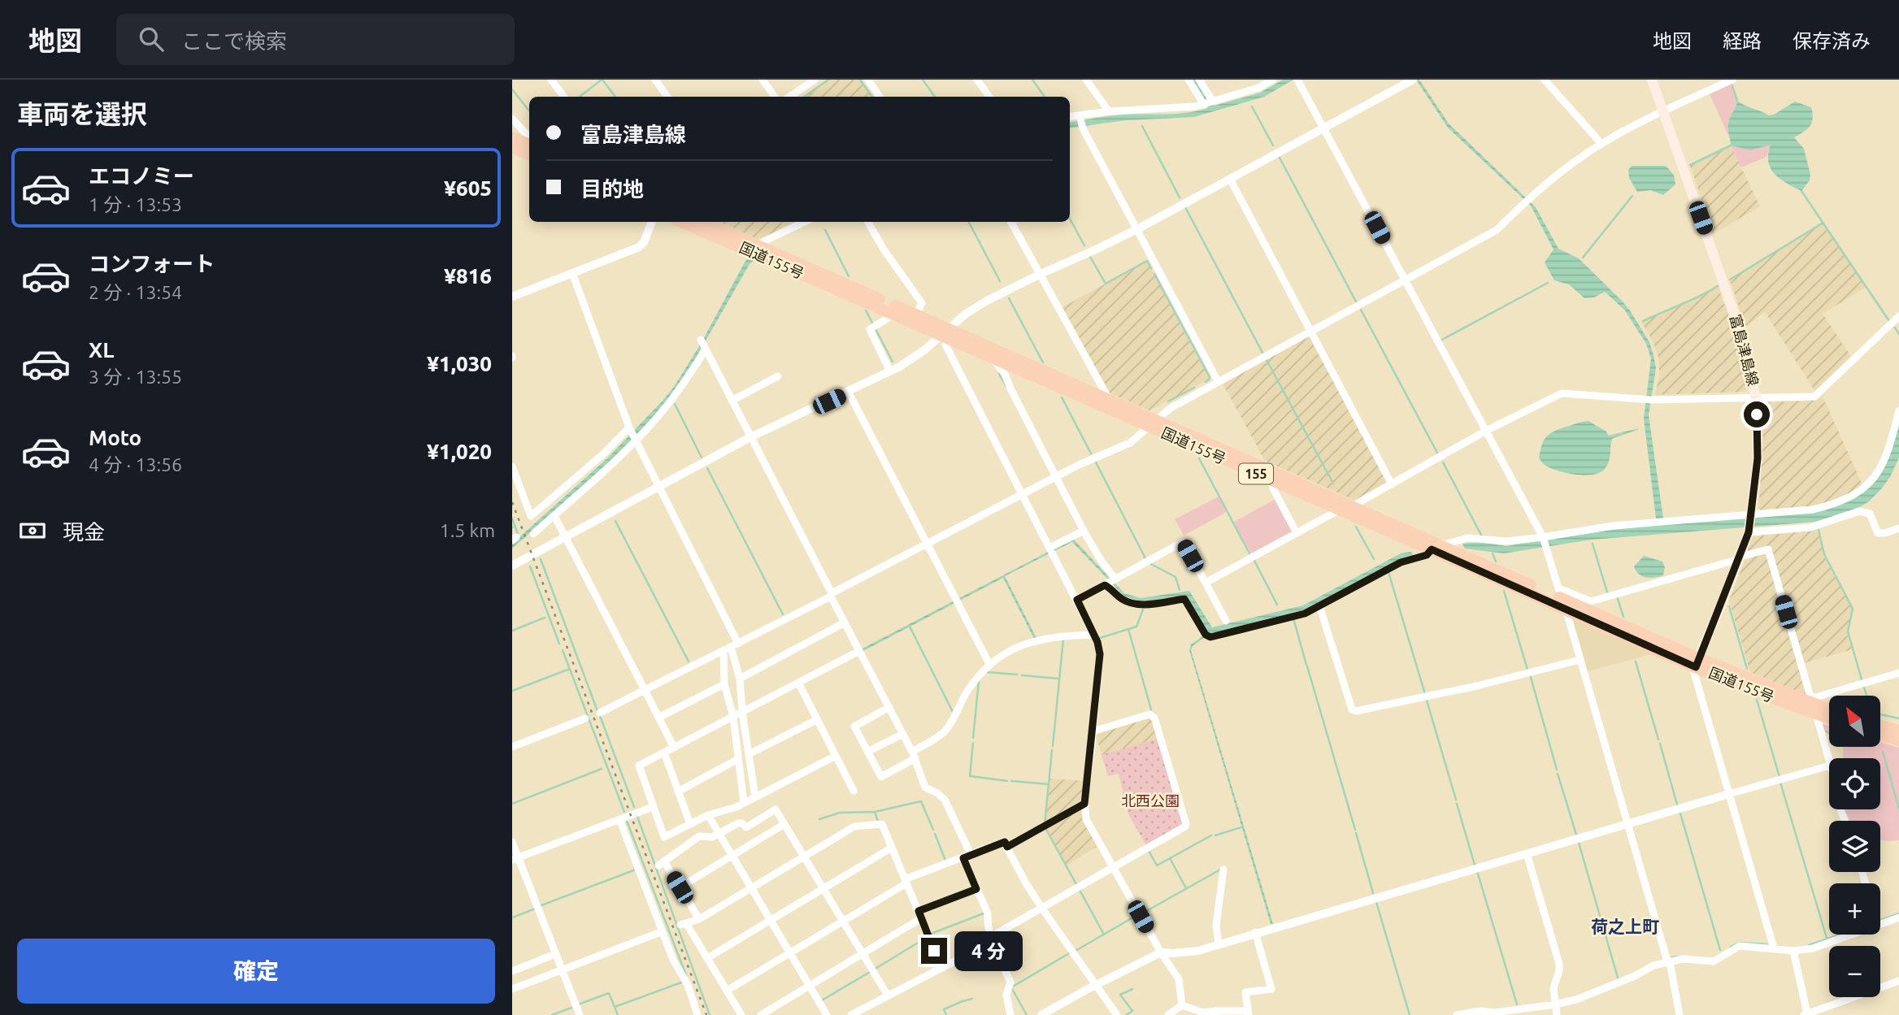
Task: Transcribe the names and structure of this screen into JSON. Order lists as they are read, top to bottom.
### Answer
{
  "streets": {
    "highway": ["国道155号", "155"],
    "main road": ["富島津島線"]
  },
  "crossings": [
    ["国道155号", "富島津島線"]
  ],
  "districts": ["荷之上町"],
  "parks": ["北西公園"],
  "north": "top left",
  "page": {
    "header": "地図",
    "search": "ここで検索",
    "nav": ["地図", "経路", "保存済み"],
    "heading": "車両を選択",
    "banner": ["富島津島線", "目的地"],
    "list": [
      {
        "name": "エコノミー",
        "note": "1 分 · 13:53",
        "value": "¥605"
      },
      {
        "name": "コンフォート",
        "note": "2 分 · 13:54",
        "value": "¥816"
      },
      {
        "name": "XL",
        "note": "3 分 · 13:55",
        "value": "¥1,030"
      },
      {
        "name": "Moto",
        "note": "4 分 · 13:56",
        "value": "¥1,020"
      }
    ],
    "pay": ["現金", "1.5 km"],
    "map_buttons": ["+", "−"],
    "buttons": "確定",
    "bubble": "4 分"
  }
}
